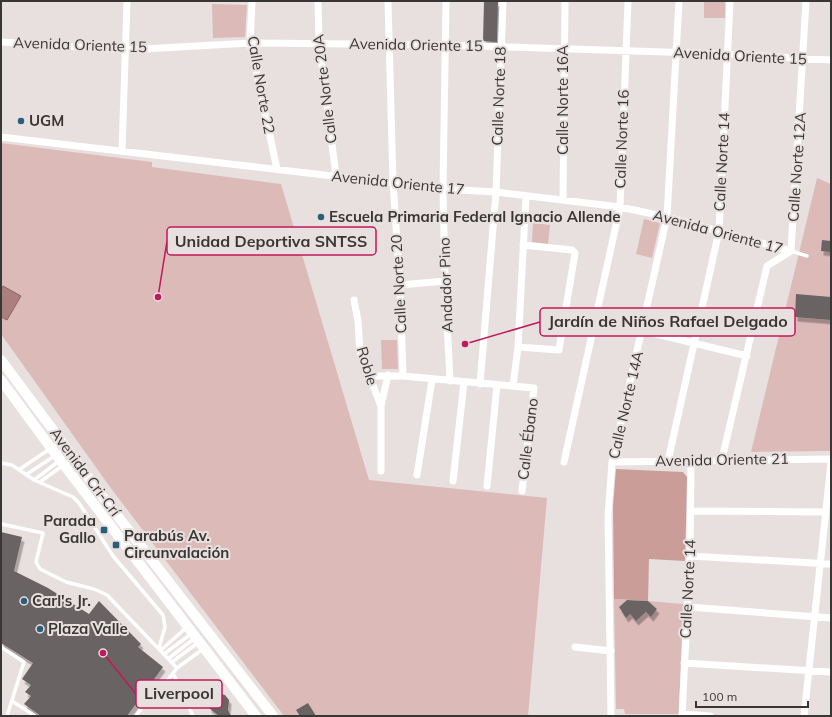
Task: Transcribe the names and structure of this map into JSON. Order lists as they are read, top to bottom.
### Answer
{
  "streets": {
    "main road": ["Avenida Cri-Crí"],
    "street": [
      "Avenida Oriente 15",
      "Calle Norte 22",
      "Calle Norte 20A",
      "Calle Norte 18",
      "Calle Norte 16A",
      "Calle Norte 16",
      "Calle Norte 14",
      "Calle Norte 12A",
      "Avenida Oriente 17",
      "Calle Norte 20",
      "Andador Pino",
      "Roble",
      "Calle Norte 14A",
      "Calle Ébano",
      "Avenida Oriente 21"
    ]
  },
  "crossings": [
    ["Avenida Oriente 15", "Calle Norte 22"],
    ["Avenida Oriente 15", "Calle Norte 20A"],
    ["Avenida Oriente 15", "Calle Norte 18"],
    ["Avenida Oriente 15", "Calle Norte 16A"],
    ["Avenida Oriente 15", "Calle Norte 16"],
    ["Avenida Oriente 15", "Calle Norte 14"],
    ["Avenida Oriente 15", "Calle Norte 12A"],
    ["Avenida Oriente 15", "Calle Norte 20"],
    ["Avenida Oriente 15", "Andador Pino"],
    ["Avenida Oriente 15", "Calle Norte 14A"],
    ["Calle Norte 22", "Avenida Oriente 17"],
    ["Calle Norte 20A", "Avenida Oriente 17"],
    ["Calle Norte 18", "Avenida Oriente 17"],
    ["Calle Norte 16A", "Avenida Oriente 17"],
    ["Calle Norte 16", "Avenida Oriente 17"],
    ["Calle Norte 14", "Avenida Oriente 17"],
    ["Calle Norte 14", "Avenida Oriente 21"],
    ["Calle Norte 12A", "Avenida Oriente 17"],
    ["Avenida Oriente 17", "Calle Norte 20"],
    ["Avenida Oriente 17", "Andador Pino"],
    ["Avenida Oriente 17", "Calle Norte 14A"],
    ["Calle Norte 14A", "Avenida Oriente 21"]
  ],
  "places": {
    "other": [
      "UGM",
      "Escuela Primaria Federal Ignacio Allende",
      "Unidad Deportiva SNTSS",
      "Jardín de Niños Rafael Delgado",
      "Carl's Jr.",
      "Plaza Valle",
      "Liverpool"
    ],
    "transit": ["Parada Gallo", "Parabús Av. Circunvalación"]
  },
  "scale_bar": "100 m"
}
